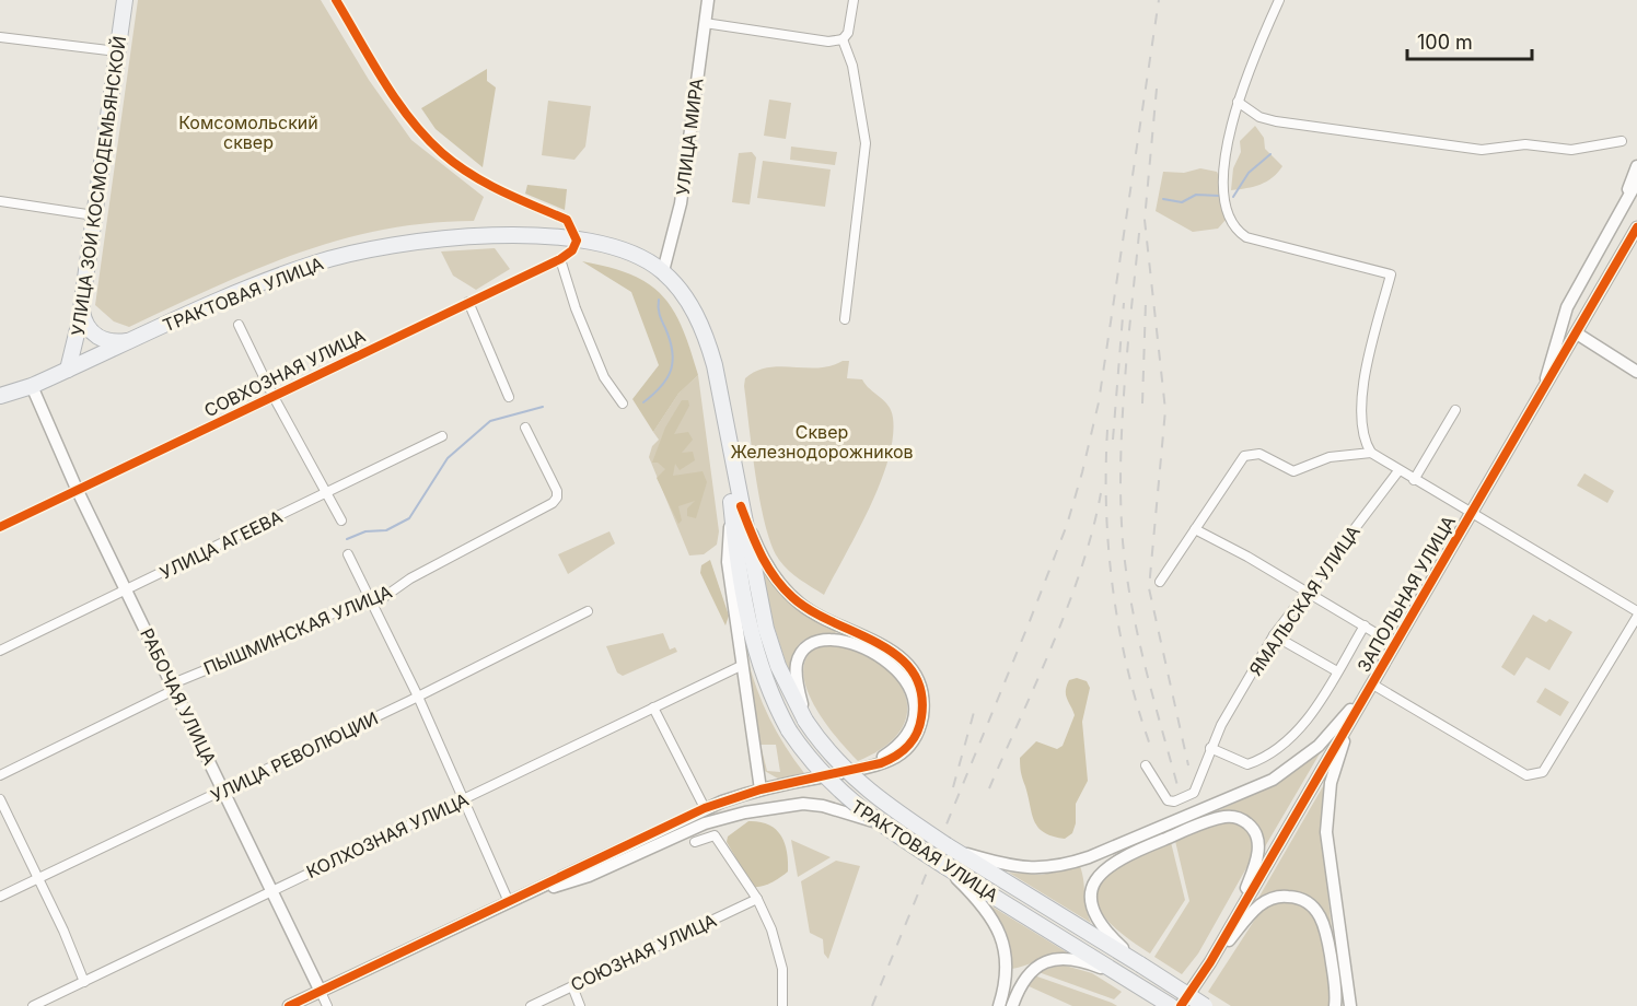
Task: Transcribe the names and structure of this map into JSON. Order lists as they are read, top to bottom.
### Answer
{
  "streets": {
    "main road": ["УЛИЦА ЗОИ КОСМОДЕМЬЯНСКОЙ", "ТРАКТОВАЯ УЛИЦА"],
    "street": [
      "УЛИЦА МИРА",
      "СОВХОЗНАЯ УЛИЦА",
      "УЛИЦА АГЕЕВА",
      "ЗАПОЛЬНАЯ УЛИЦА",
      "ЯМАЛЬСКАЯ УЛИЦА",
      "ПЫШМИНСКАЯ УЛИЦА",
      "РАБОЧАЯ УЛИЦА",
      "УЛИЦА РЕВОЛЮЦИИ",
      "КОЛХОЗНАЯ УЛИЦА",
      "СОЮЗНАЯ УЛИЦА"
    ]
  },
  "crossings": [
    ["УЛИЦА МИРА", "ТРАКТОВАЯ УЛИЦА"],
    ["УЛИЦА ЗОИ КОСМОДЕМЬЯНСКОЙ", "ТРАКТОВАЯ УЛИЦА"],
    ["ТРАКТОВАЯ УЛИЦА", "СОВХОЗНАЯ УЛИЦА"],
    ["ТРАКТОВАЯ УЛИЦА", "РАБОЧАЯ УЛИЦА"],
    ["СОВХОЗНАЯ УЛИЦА", "РАБОЧАЯ УЛИЦА"],
    ["УЛИЦА АГЕЕВА", "РАБОЧАЯ УЛИЦА"],
    ["ПЫШМИНСКАЯ УЛИЦА", "РАБОЧАЯ УЛИЦА"],
    ["РАБОЧАЯ УЛИЦА", "УЛИЦА РЕВОЛЮЦИИ"],
    ["РАБОЧАЯ УЛИЦА", "КОЛХОЗНАЯ УЛИЦА"]
  ],
  "parks": ["Комсомольский сквер", "Сквер Железнодорожников"],
  "scale_bar": "100 m"
}
